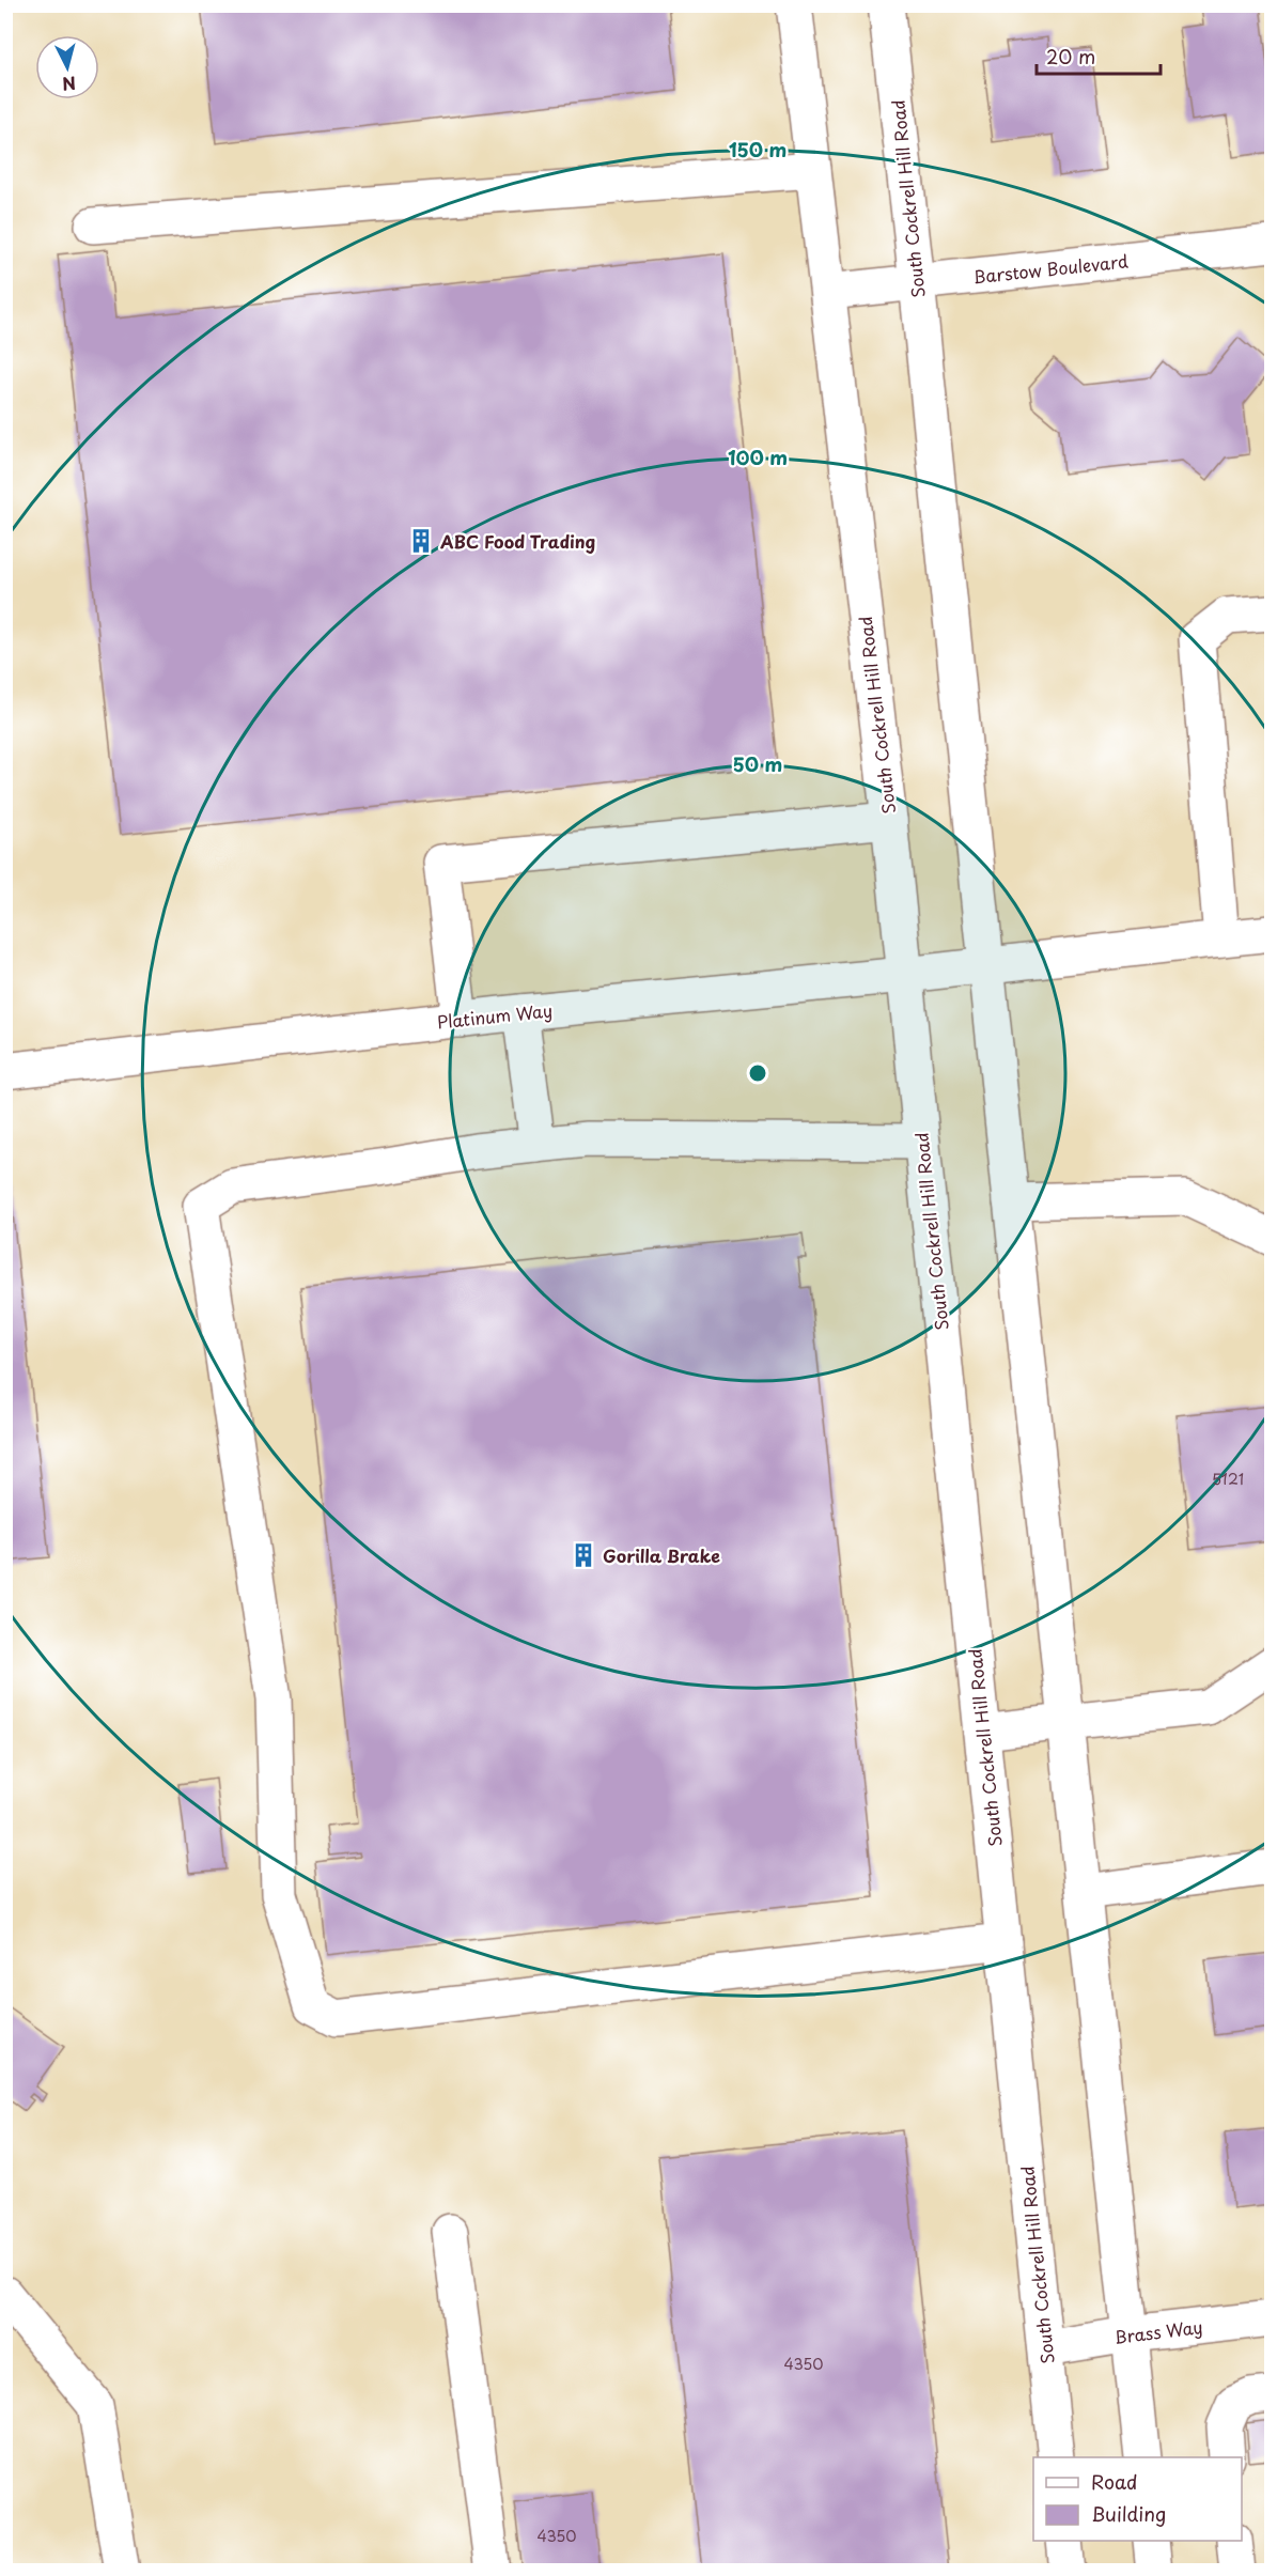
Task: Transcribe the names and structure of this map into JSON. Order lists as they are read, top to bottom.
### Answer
{
  "streets": {
    "main road": [
      "South Cockrell Hill Road",
      "Barstow Boulevard",
      "Platinum Way",
      "Brass Way"
    ]
  },
  "crossings": [
    ["South Cockrell Hill Road", "Barstow Boulevard"],
    ["South Cockrell Hill Road", "Platinum Way"],
    ["South Cockrell Hill Road", "Brass Way"]
  ],
  "places": {
    "building": ["ABC Food Trading", "Gorilla Brake"]
  },
  "house_numbers": ["5121", "4350", "4350"],
  "legend": ["Road", "Building"],
  "scale_bar": "20 m",
  "north": "bottom",
  "rings": ["150 m", "100 m", "50 m"]
}
